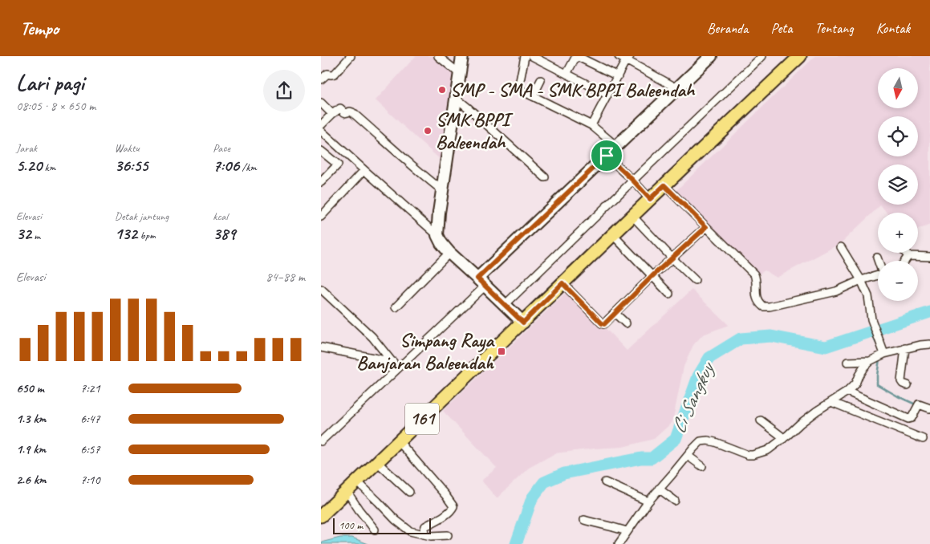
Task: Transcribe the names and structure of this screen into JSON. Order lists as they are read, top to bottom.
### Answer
{
  "streets": {
    "main road": ["161"]
  },
  "water": ["Ci Sangkuy"],
  "places": {
    "other": ["SMP - SMA - SMK BPPI Baleendah", "SMK BPPI Baleendah"],
    "transit": ["Simpang Raya Banjaran Baleendah"]
  },
  "scale_bar": "100 m",
  "north": "bottom",
  "page": {
    "header": "Tempo",
    "nav": [
      "Beranda",
      "Peta",
      "Tentang",
      "Kontak"
    ],
    "heading": ["Lari pagi", "08:05 · 8 × 650 m"],
    "map_buttons": ["+", "−"],
    "stats": [
      ["Jarak", "5.20 km"],
      ["Waktu", "36:55"],
      ["Pace", "7:06 /km"],
      ["Elevasi", "32 m"],
      ["Detak jantung", "132 bpm"],
      ["kcal", "389"]
    ],
    "chart": ["Elevasi", "84–88 m"],
    "list": [
      {
        "name": "650 m",
        "note": "7:21"
      },
      {
        "name": "1.3 km",
        "note": "6:47"
      },
      {
        "name": "1.9 km",
        "note": "6:57"
      },
      {
        "name": "2.6 km",
        "note": "7:10"
      }
    ],
    "scale": "100 m"
  }
}
